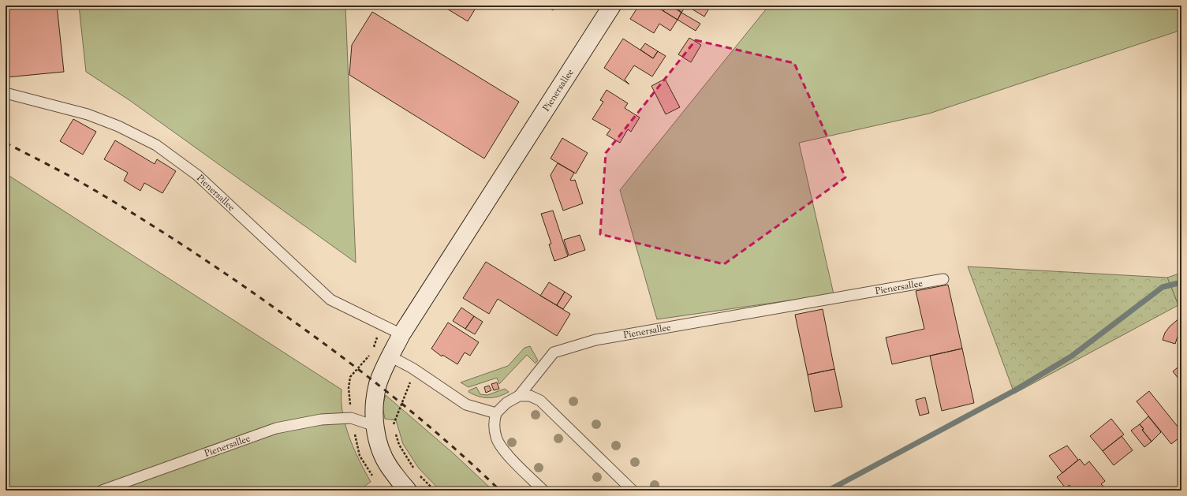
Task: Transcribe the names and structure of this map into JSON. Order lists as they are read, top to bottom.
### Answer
{
  "streets": {
    "main road": ["Pienersallee"]
  }
}
